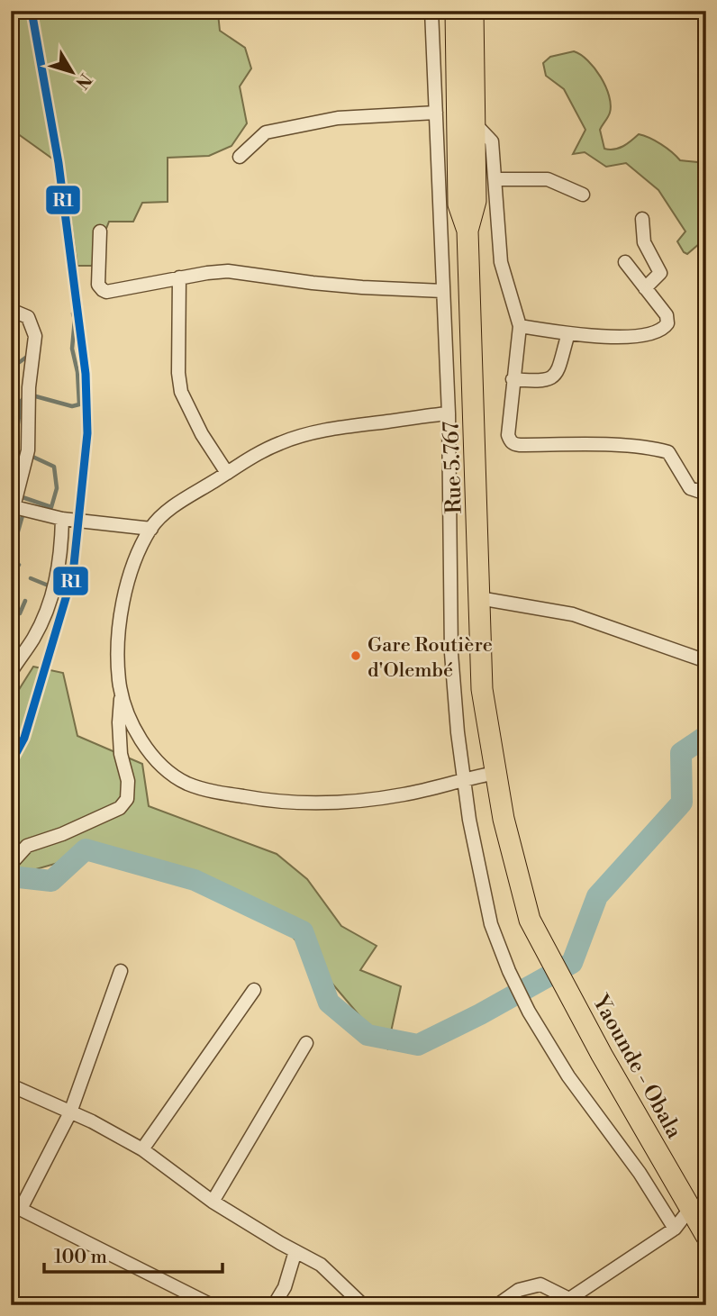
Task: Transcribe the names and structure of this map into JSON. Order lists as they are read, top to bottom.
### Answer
{
  "streets": {
    "highway": ["Rue 5.767", "Yaounde - Obala"]
  },
  "crossings": [
    ["Rue 5.767", "Yaounde - Obala"]
  ],
  "places": ["Gare Routière d'Olembé"],
  "lines": ["transit line R1"],
  "scale_bar": "100 m",
  "north": "bottom right"
}
